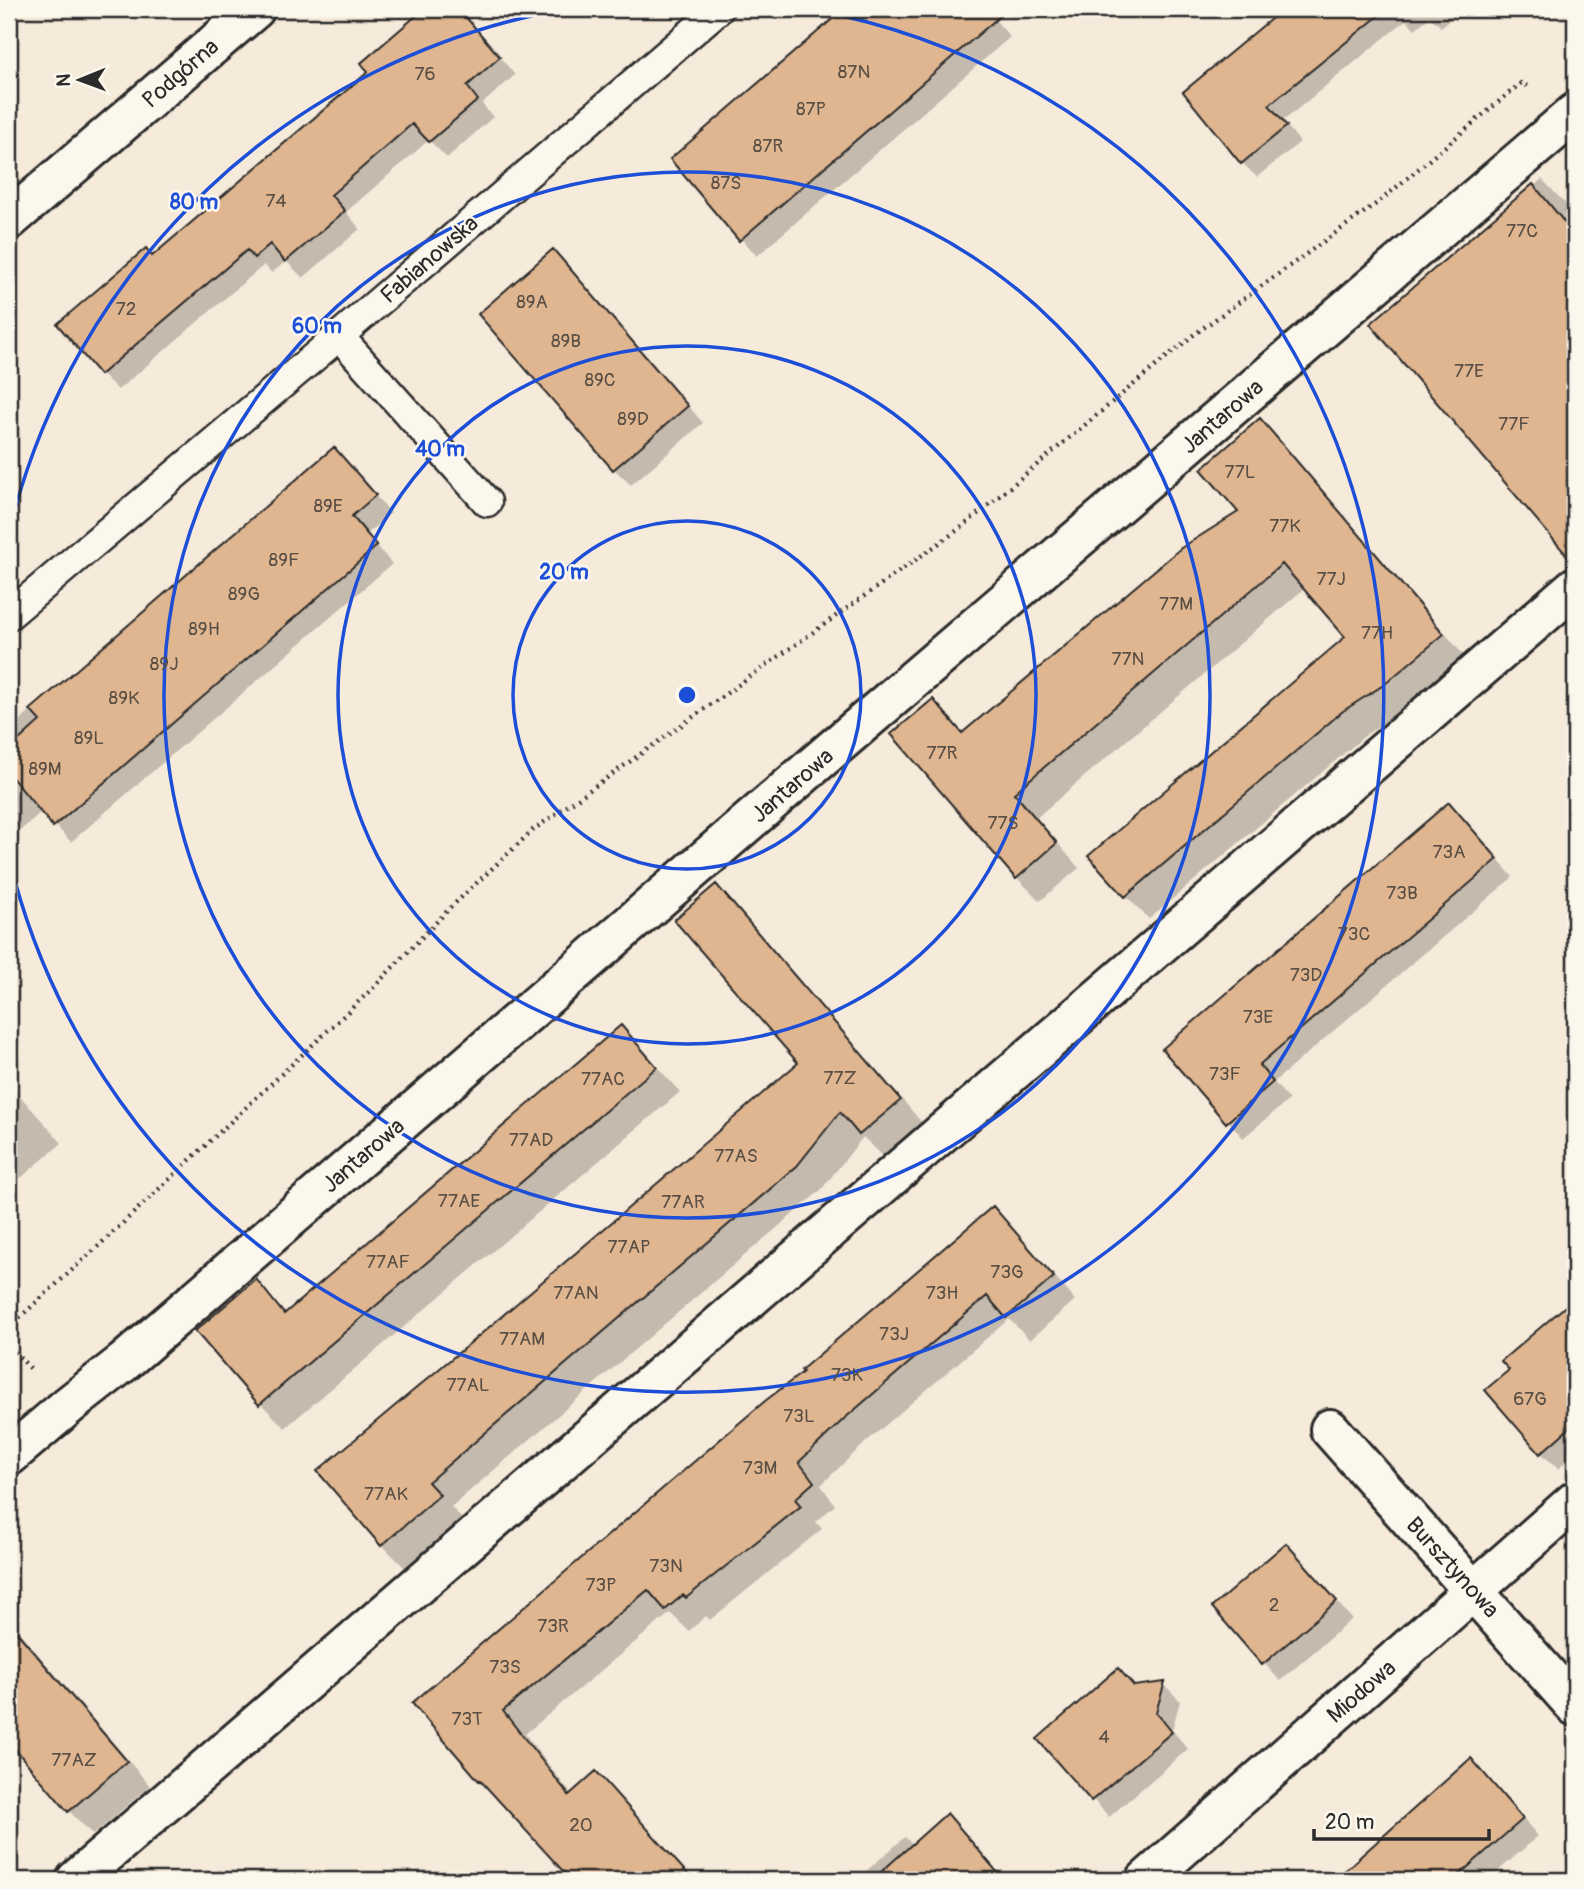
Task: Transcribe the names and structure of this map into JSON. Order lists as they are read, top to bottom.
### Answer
{
  "streets": {
    "street": [
      "Podgórna",
      "Jantarowa",
      "Bursztynowa",
      "Miodowa"
    ],
    "lane": ["Fabianowska"]
  },
  "crossings": [
    ["Bursztynowa", "Miodowa"]
  ],
  "house_numbers": [
    "87N",
    "76",
    "87P",
    "87R",
    "87S",
    "74",
    "77C",
    "89A",
    "72",
    "89B",
    "77E",
    "89C",
    "89D",
    "77F",
    "77L",
    "89E",
    "77K",
    "89F",
    "77J",
    "89G",
    "77M",
    "89H",
    "77H",
    "77N",
    "89J",
    "89K",
    "89L",
    "77R",
    "89M",
    "77S",
    "73A",
    "73B",
    "73C",
    "73D",
    "73E",
    "73F",
    "77Z",
    "77AC",
    "77AD",
    "77AS",
    "77AE",
    "77AR",
    "77AP",
    "77AF",
    "73G",
    "77AN",
    "73H",
    "73J",
    "77AM",
    "73K",
    "77AL",
    "67G",
    "73L",
    "73M",
    "77AK",
    "73N",
    "73P",
    "2",
    "73R",
    "73S",
    "73T",
    "4",
    "77AZ",
    "20"
  ],
  "scale_bar": "20 m",
  "north": "left",
  "rings": [
    "80 m",
    "60 m",
    "40 m",
    "20 m"
  ]
}
